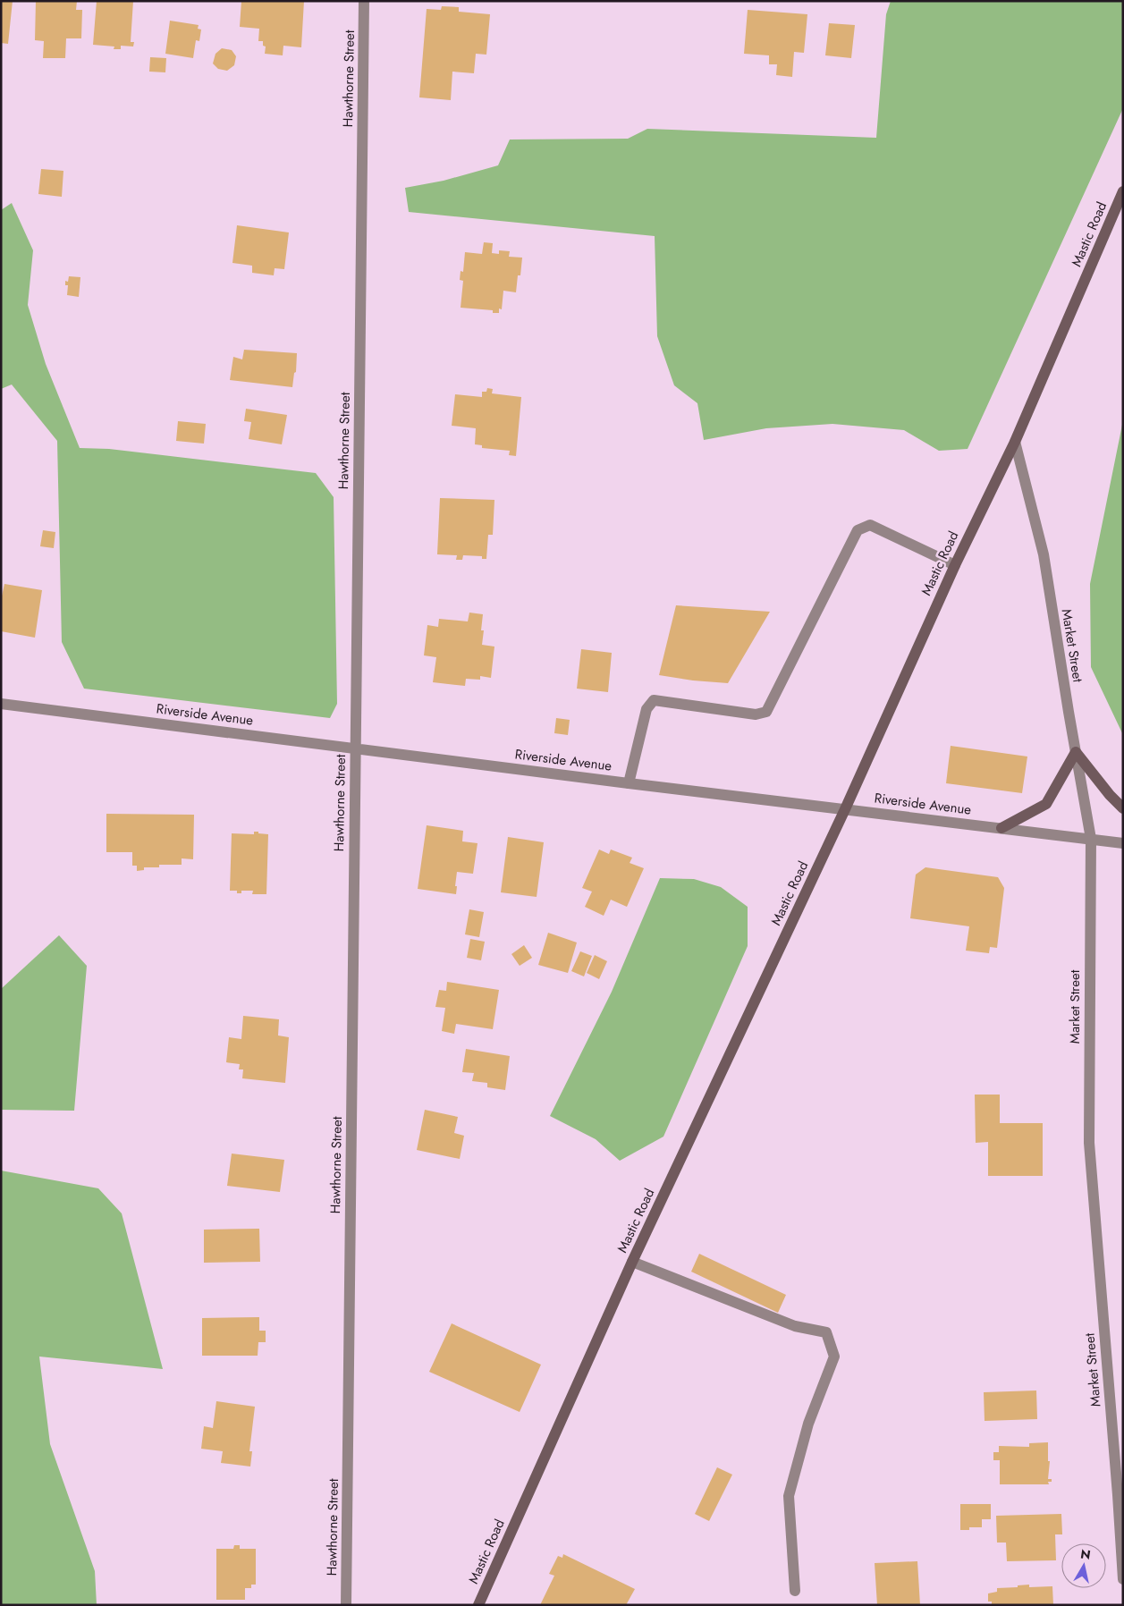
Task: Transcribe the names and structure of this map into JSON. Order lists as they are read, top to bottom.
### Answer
{
  "streets": {
    "main road": ["Mastic Road"],
    "street": ["Hawthorne Street", "Market Street", "Riverside Avenue"]
  },
  "crossings": [
    ["Hawthorne Street", "Riverside Avenue"],
    ["Mastic Road", "Market Street"],
    ["Mastic Road", "Riverside Avenue"],
    ["Market Street", "Riverside Avenue"]
  ],
  "north": "top"
}
